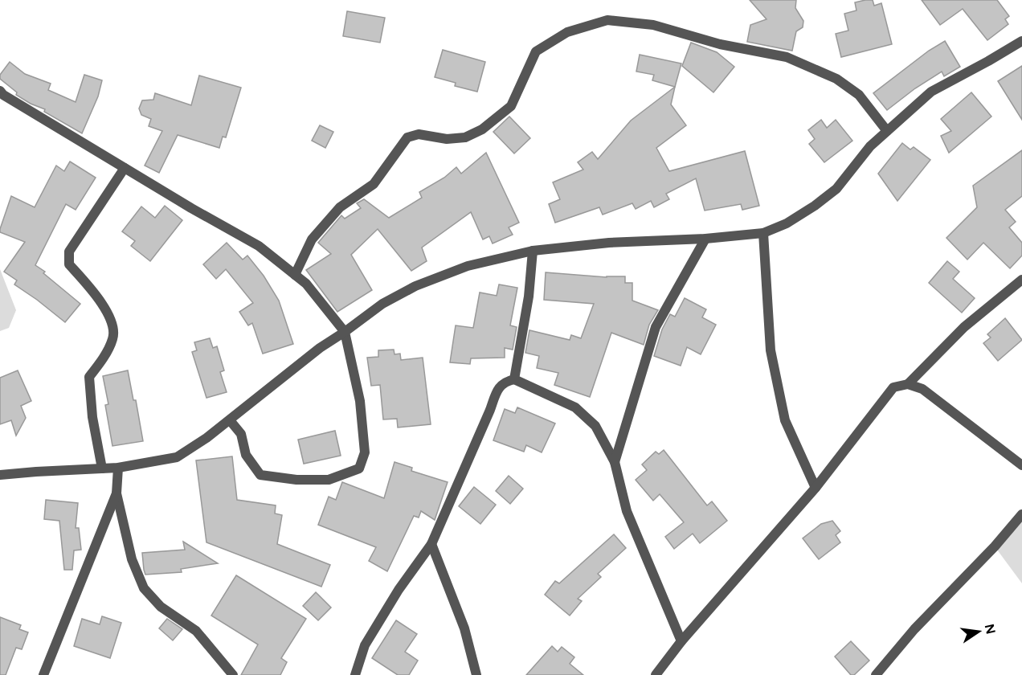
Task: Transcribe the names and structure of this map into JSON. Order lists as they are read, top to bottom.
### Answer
{
  "north": "right"
}
